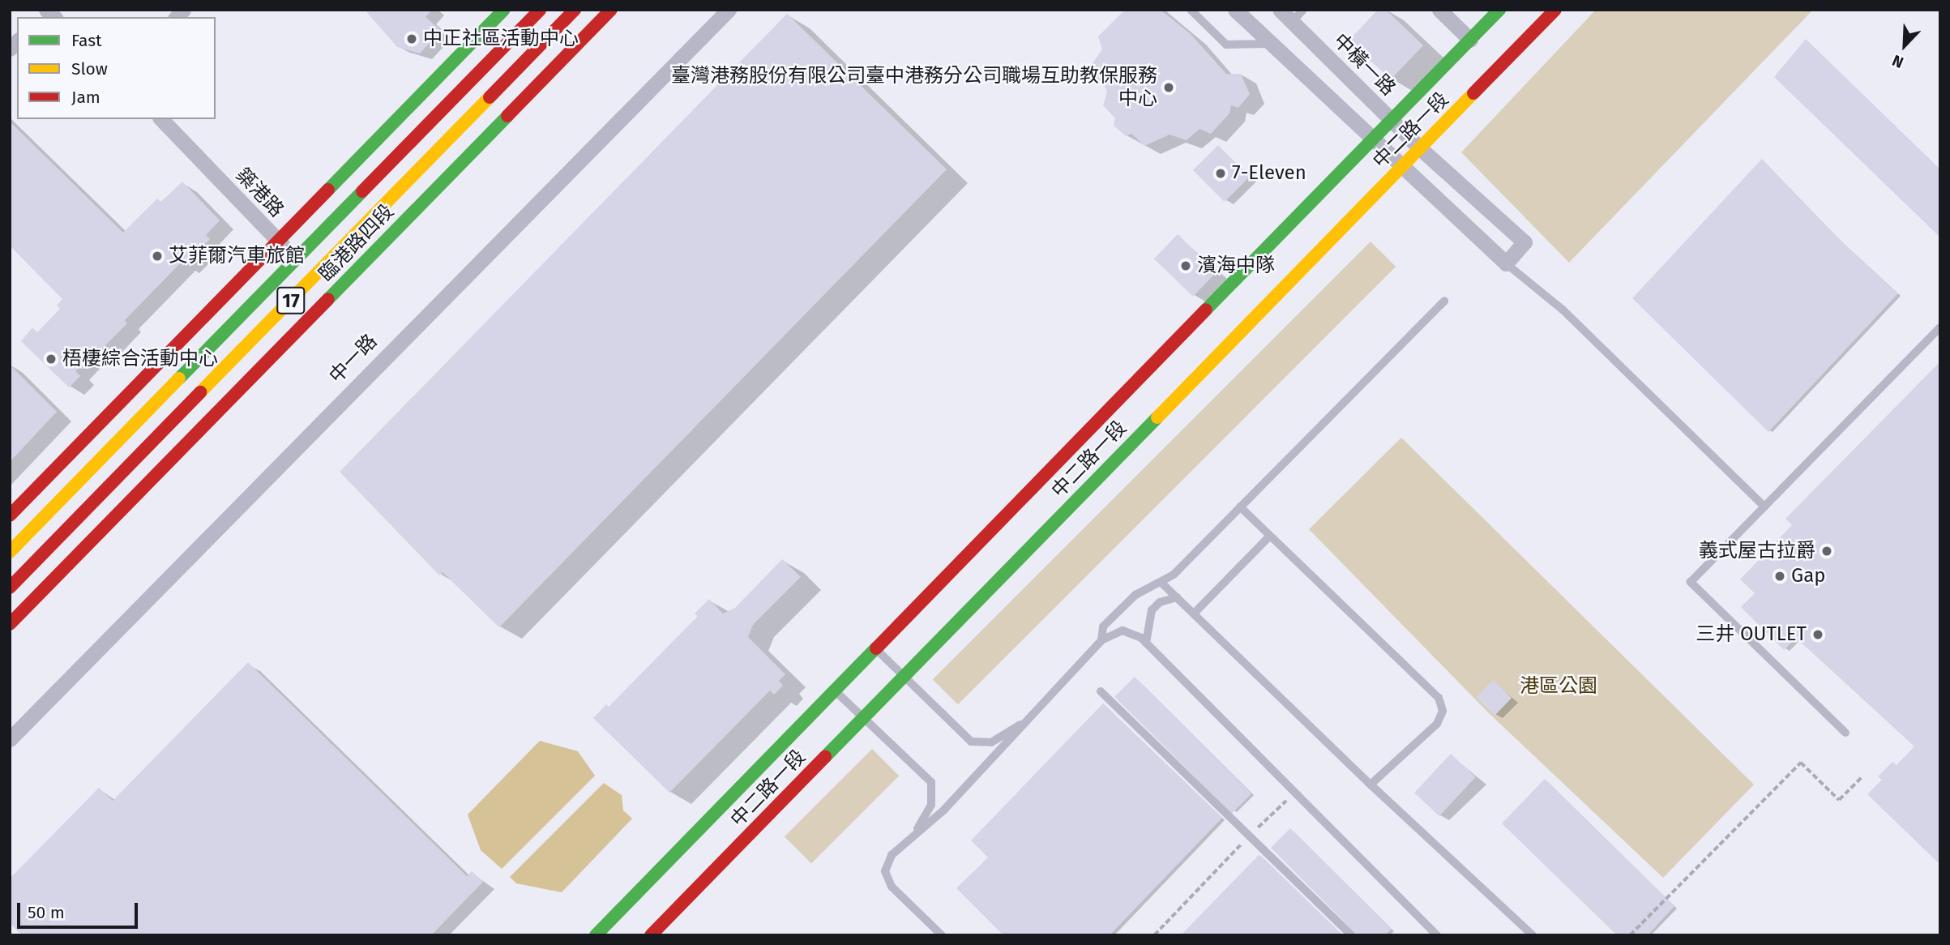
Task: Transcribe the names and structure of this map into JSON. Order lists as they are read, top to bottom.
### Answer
{
  "streets": {
    "main road": ["中二路一段", "臨港路四段", "17"],
    "street": ["中橫一路", "築港路", "中一路"]
  },
  "crossings": [
    ["中橫一路", "中二路一段"],
    ["築港路", "臨港路四段"],
    ["築港路", "17"]
  ],
  "parks": ["港區公園"],
  "places": [
    "中正社區活動中心",
    "臺灣港務股份有限公司臺中港務分公司職場互助教保服務 中心",
    "7-Eleven",
    "艾菲爾汽車旅館",
    "濱海中隊",
    "梧棲綜合活動中心",
    "義式屋古拉爵",
    "Gap",
    "三井 OUTLET"
  ],
  "legend": ["Fast", "Slow", "Jam"],
  "scale_bar": "50 m",
  "north": "bottom left"
}
